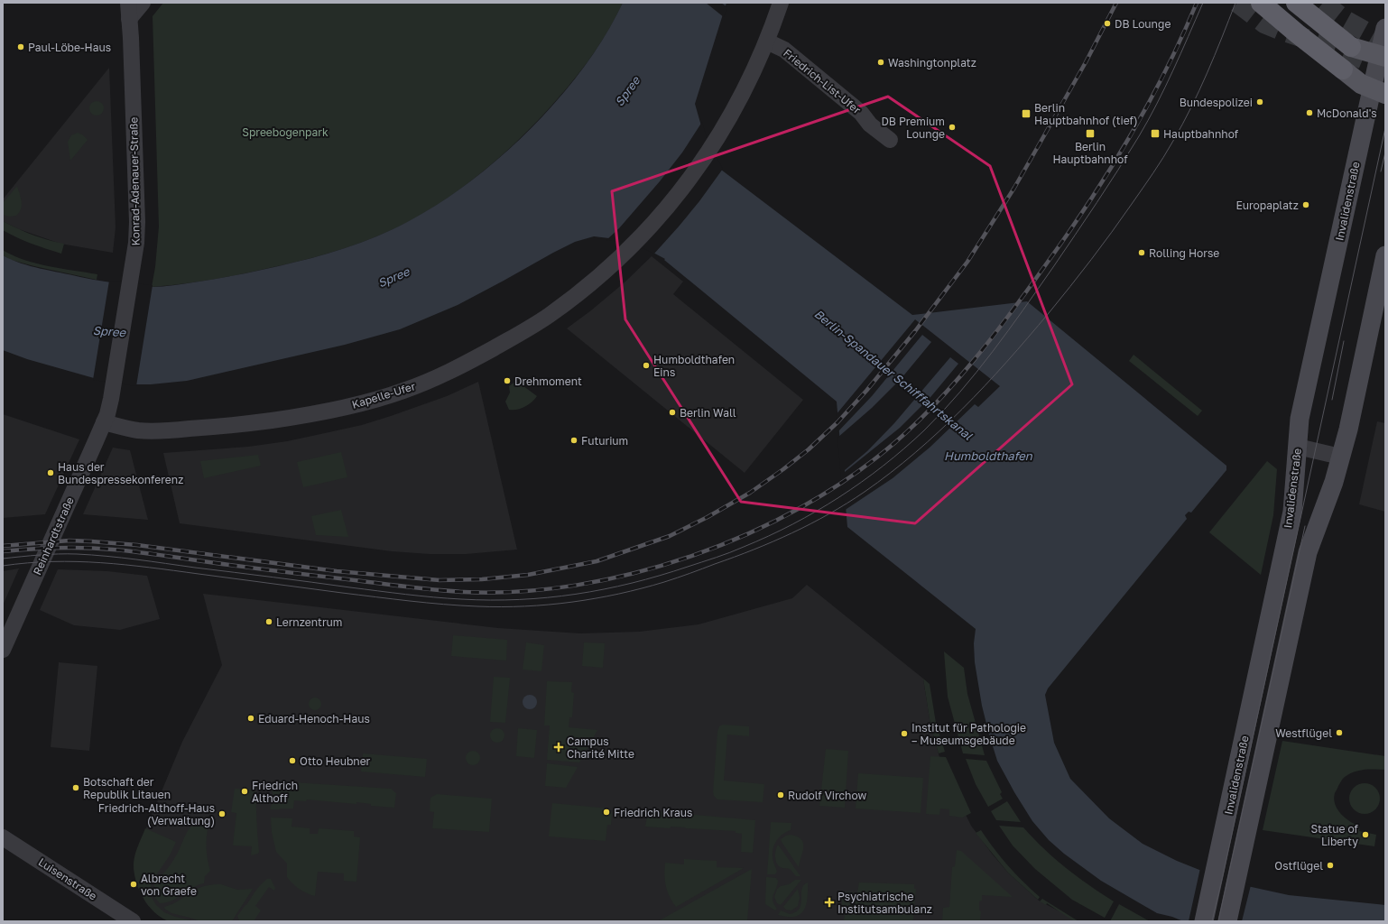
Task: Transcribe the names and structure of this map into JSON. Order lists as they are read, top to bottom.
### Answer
{
  "streets": {
    "main road": ["Invalidenstraße"],
    "street": [
      "Friedrich-List-Ufer",
      "Konrad-Adenauer-Straße",
      "Kapelle-Ufer",
      "Reinhardtstraße",
      "Luisenstraße"
    ]
  },
  "crossings": [
    ["Friedrich-List-Ufer", "Kapelle-Ufer"],
    ["Konrad-Adenauer-Straße", "Kapelle-Ufer"],
    ["Konrad-Adenauer-Straße", "Reinhardtstraße"],
    ["Kapelle-Ufer", "Reinhardtstraße"]
  ],
  "water": ["Spree", "Berlin-Spandauer Schifffahrtskanal", "Humboldthafen"],
  "parks": ["Spreebogenpark"],
  "places": {
    "other": [
      "DB Lounge",
      "Paul-Löbe-Haus",
      "Washingtonplatz",
      "Bundespolizei",
      "McDonald's",
      "DB Premium Lounge",
      "Europaplatz",
      "Rolling Horse",
      "Humboldthafen Eins",
      "Drehmoment",
      "Berlin Wall",
      "Futurium",
      "Haus der Bundespressekonferenz",
      "Lernzentrum",
      "Eduard-Henoch-Haus",
      "Westflügel",
      "Institut für Pathologie – Museumsgebäude",
      "Otto Heubner",
      "Botschaft der Republik Litauen",
      "Friedrich Althoff",
      "Rudolf Virchow",
      "Friedrich Kraus",
      "Friedrich-Althoff-Haus (Verwaltung)",
      "Statue of Liberty",
      "Ostflügel",
      "Albrecht von Graefe"
    ],
    "transit": ["Berlin Hauptbahnhof (tief)", "Berlin Hauptbahnhof", "Hauptbahnhof"],
    "health": ["Campus Charité Mitte", "Psychiatrische Institutsambulanz"]
  }
}
